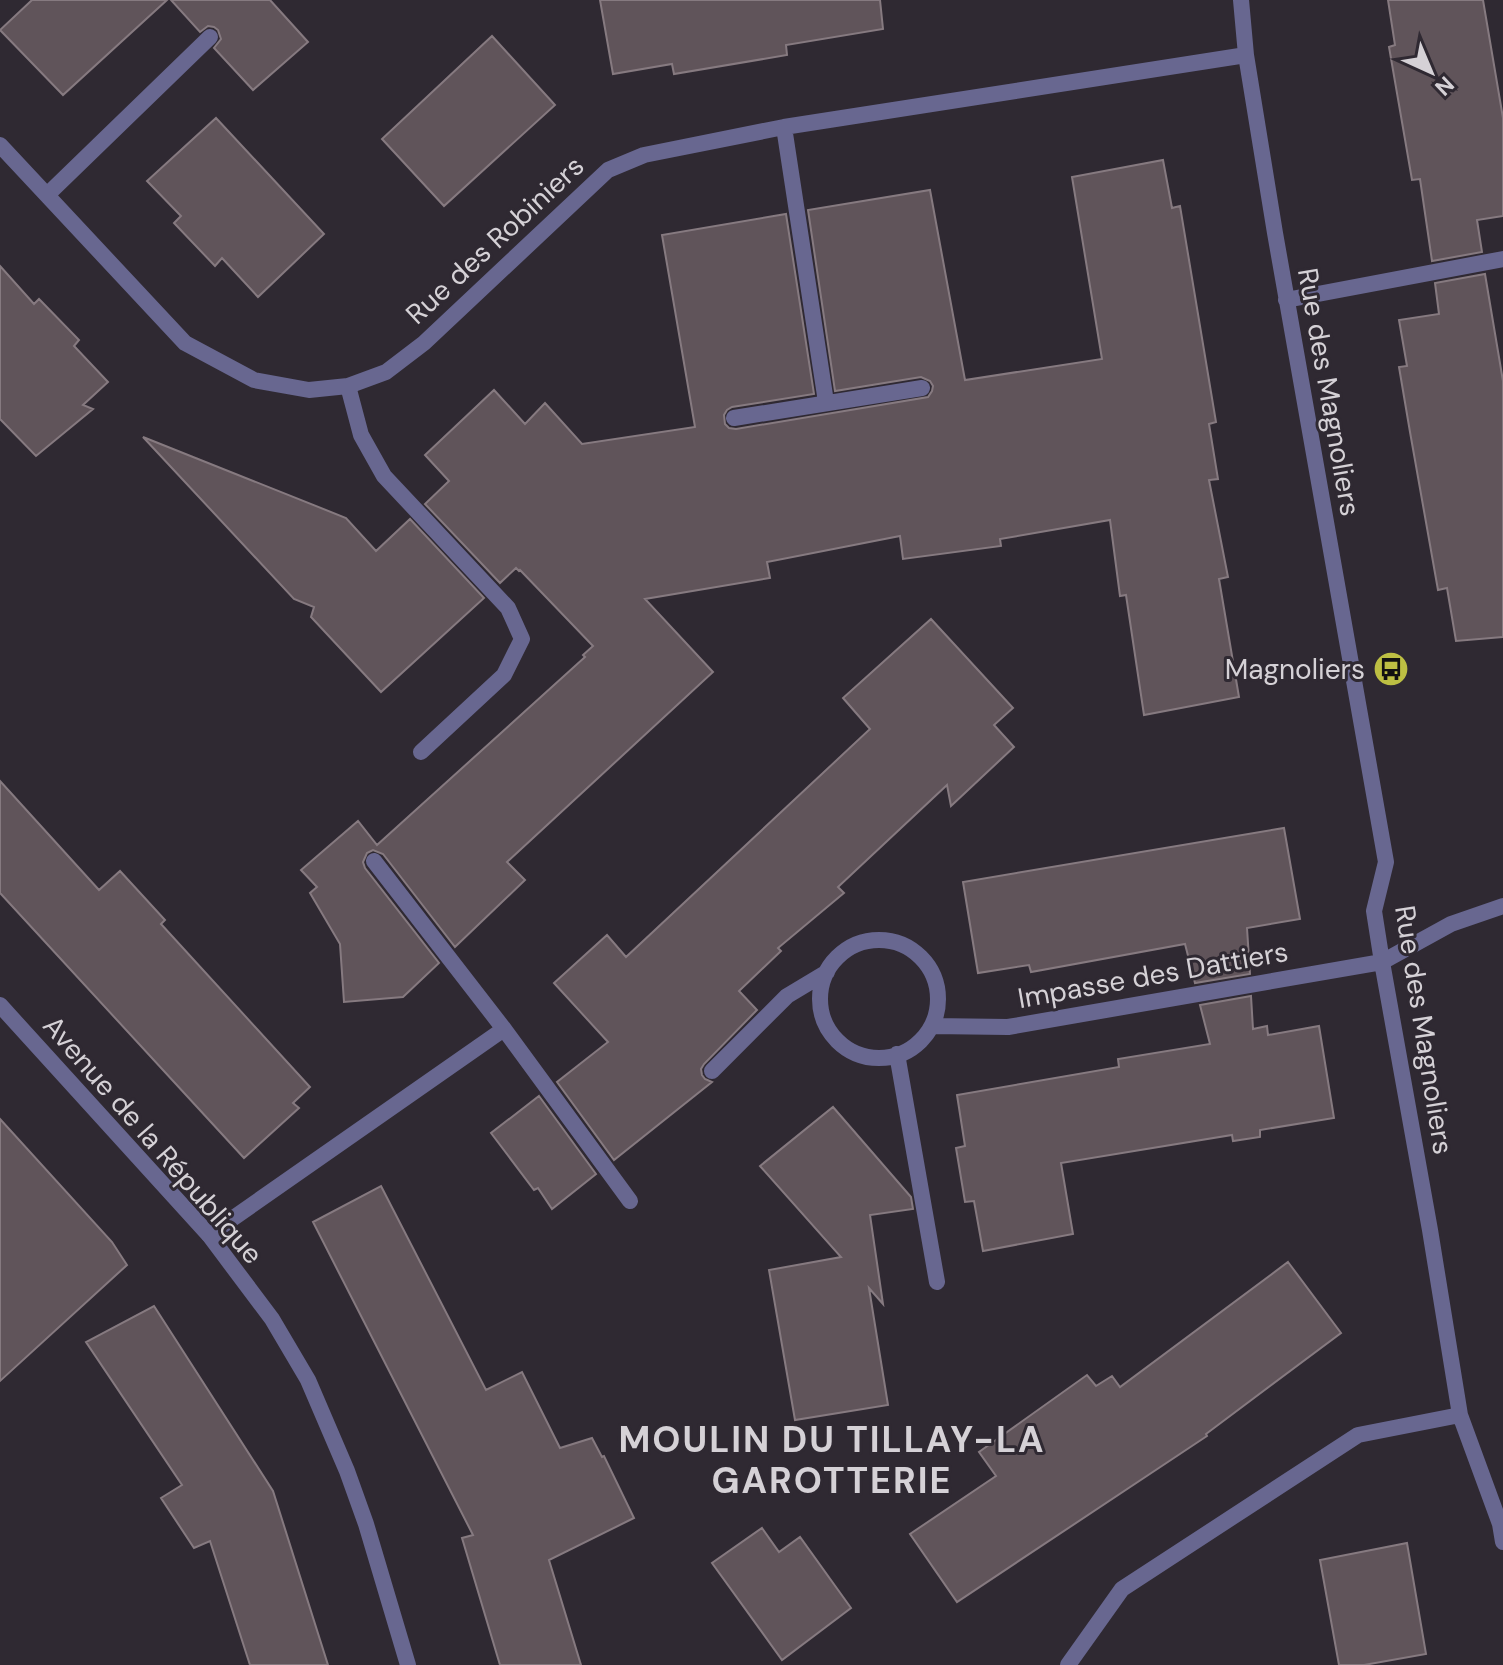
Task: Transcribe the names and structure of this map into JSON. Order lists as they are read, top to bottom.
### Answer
{
  "streets": {
    "street": [
      "Rue des Robiniers",
      "Rue des Magnoliers",
      "Impasse des Dattiers",
      "Avenue de la République"
    ]
  },
  "crossings": [
    ["Rue des Robiniers", "Rue des Magnoliers"],
    ["Rue des Magnoliers", "Impasse des Dattiers"]
  ],
  "districts": ["MOULIN DU TILLAY-LA GAROTTERIE"],
  "places": {
    "bus stop": ["Magnoliers"]
  },
  "north": "bottom right"
}
